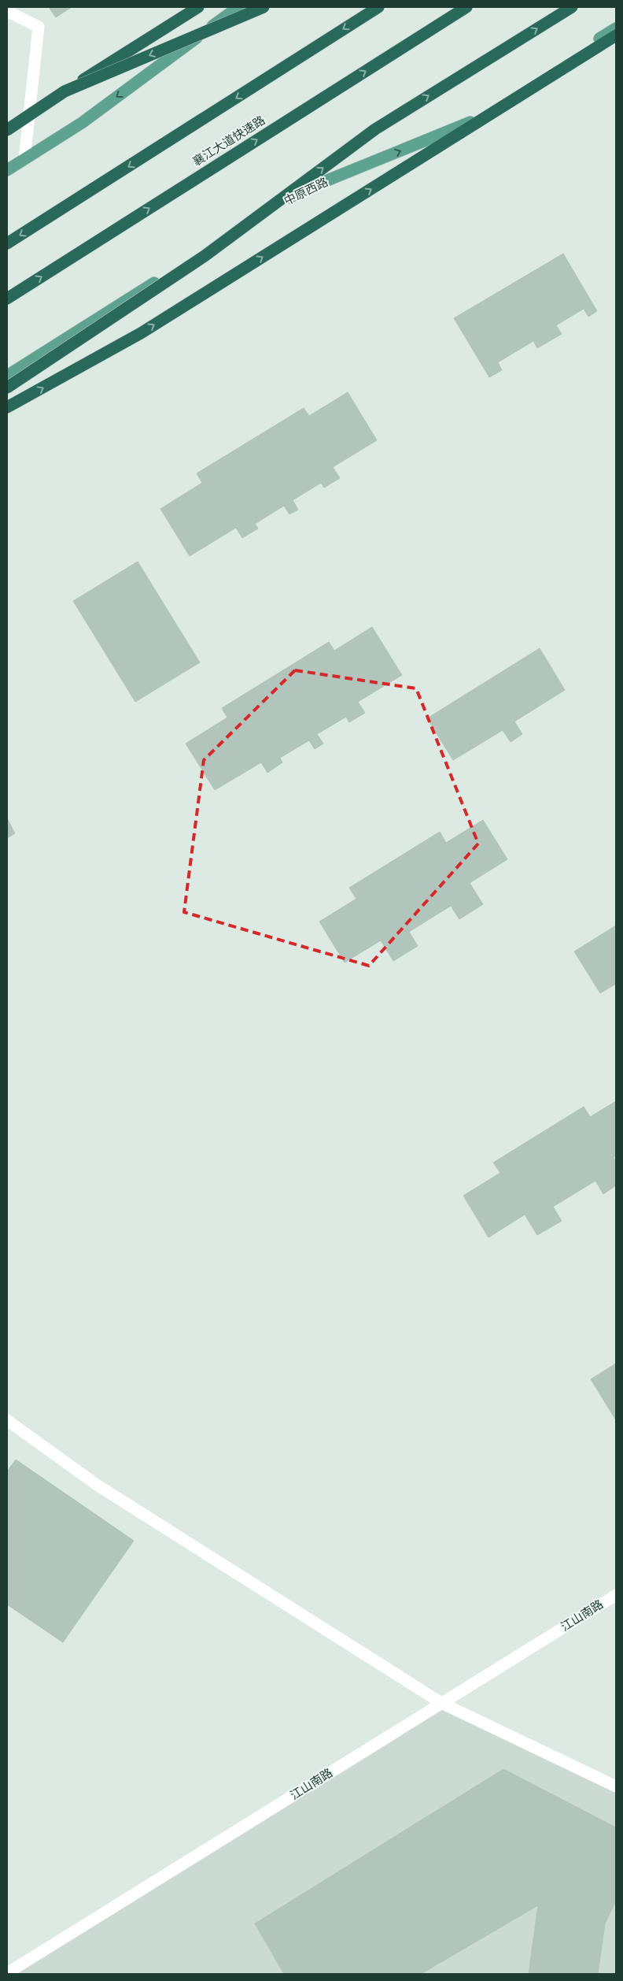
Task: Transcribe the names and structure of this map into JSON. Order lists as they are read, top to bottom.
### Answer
{
  "streets": {
    "highway": ["襄江大道快速路"],
    "main road": ["中原西路"],
    "street": ["江山南路"]
  },
  "one_way": ["中原西路"]
}
